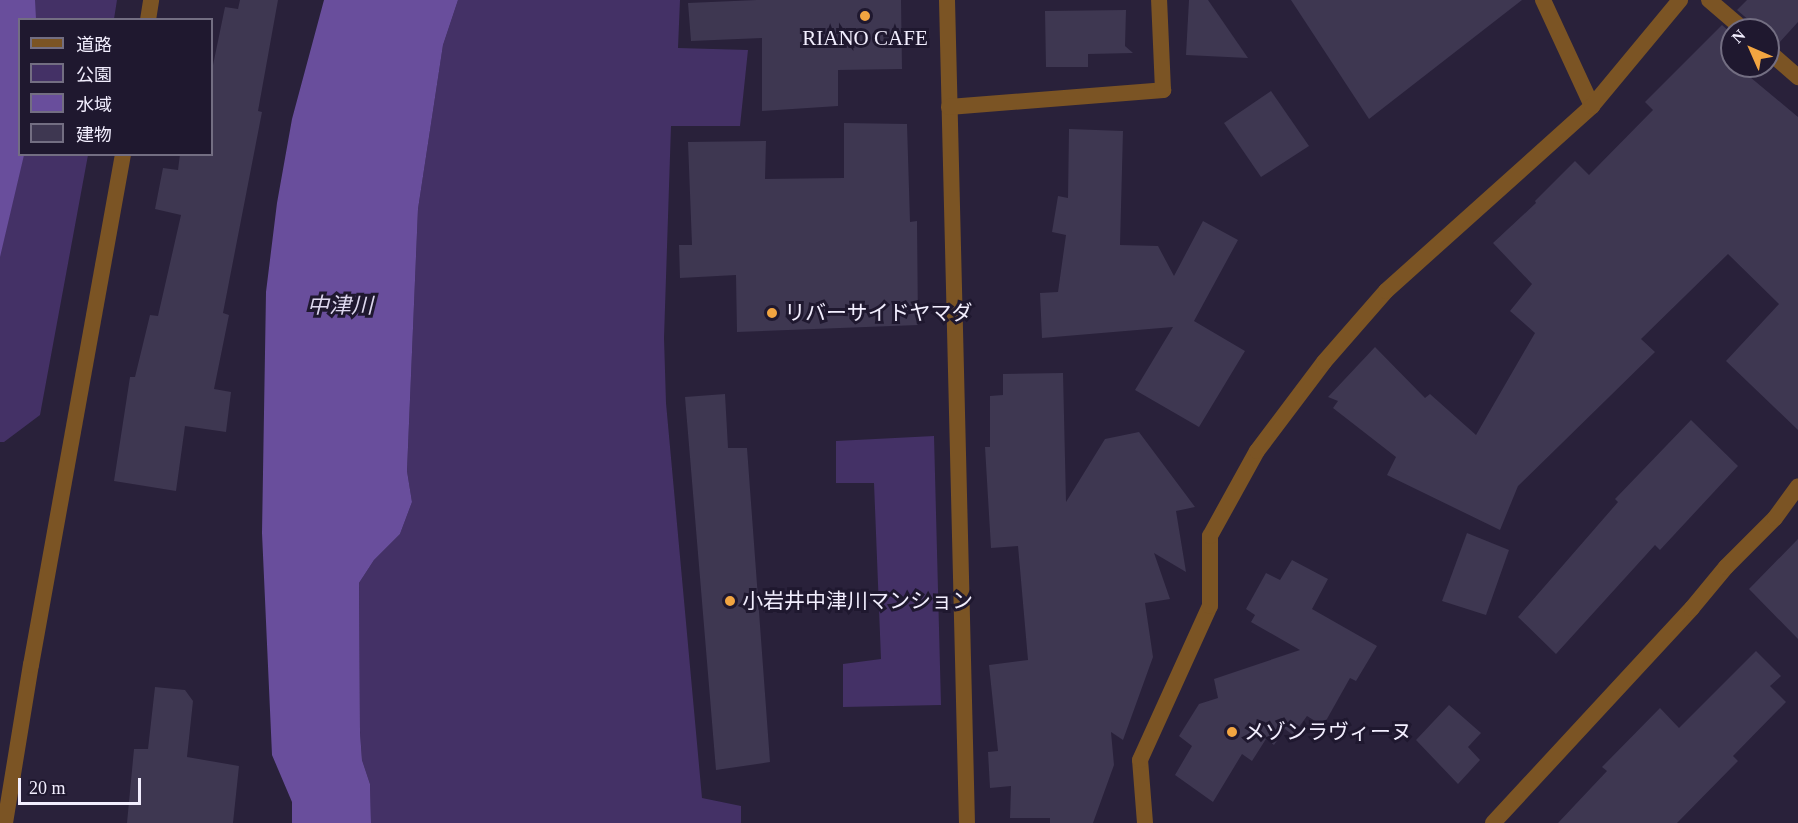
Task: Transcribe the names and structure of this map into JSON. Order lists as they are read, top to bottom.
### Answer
{
  "water": ["中津川"],
  "places": [
    "RIANO CAFE",
    "リバーサイドヤマダ",
    "小岩井中津川マンション",
    "メゾンラヴィーヌ"
  ],
  "legend": [
    "道路",
    "公園",
    "水域",
    "建物"
  ],
  "scale_bar": "20 m",
  "north": "top left"
}
